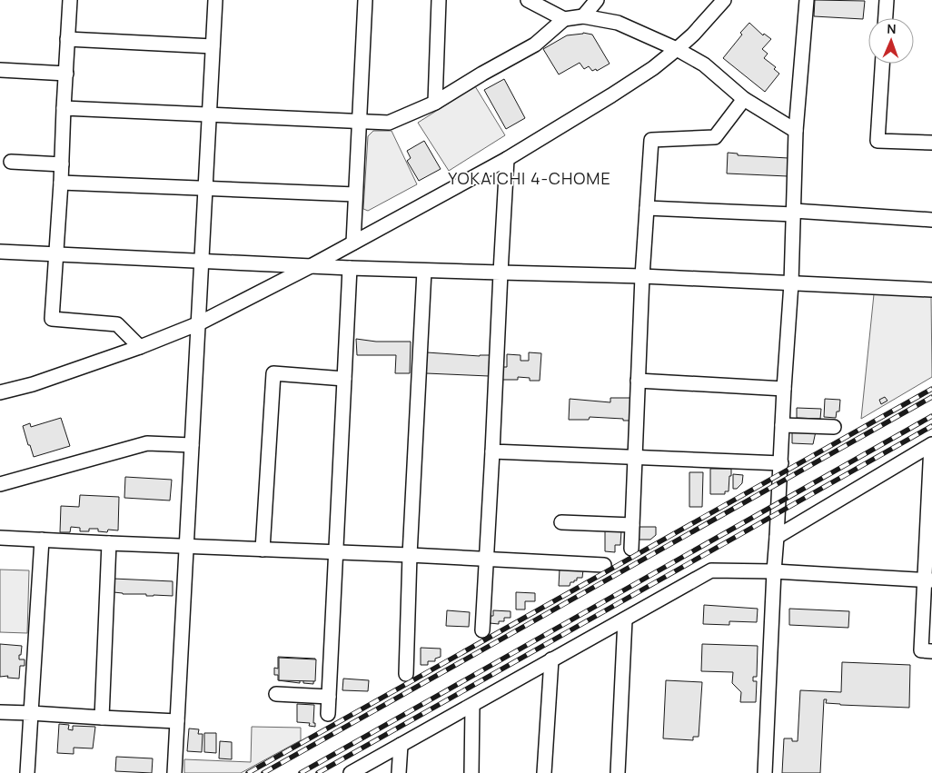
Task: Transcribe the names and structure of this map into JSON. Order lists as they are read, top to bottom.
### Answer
{
  "districts": ["YOKAICHI 4-CHOME"],
  "north": "top"
}
